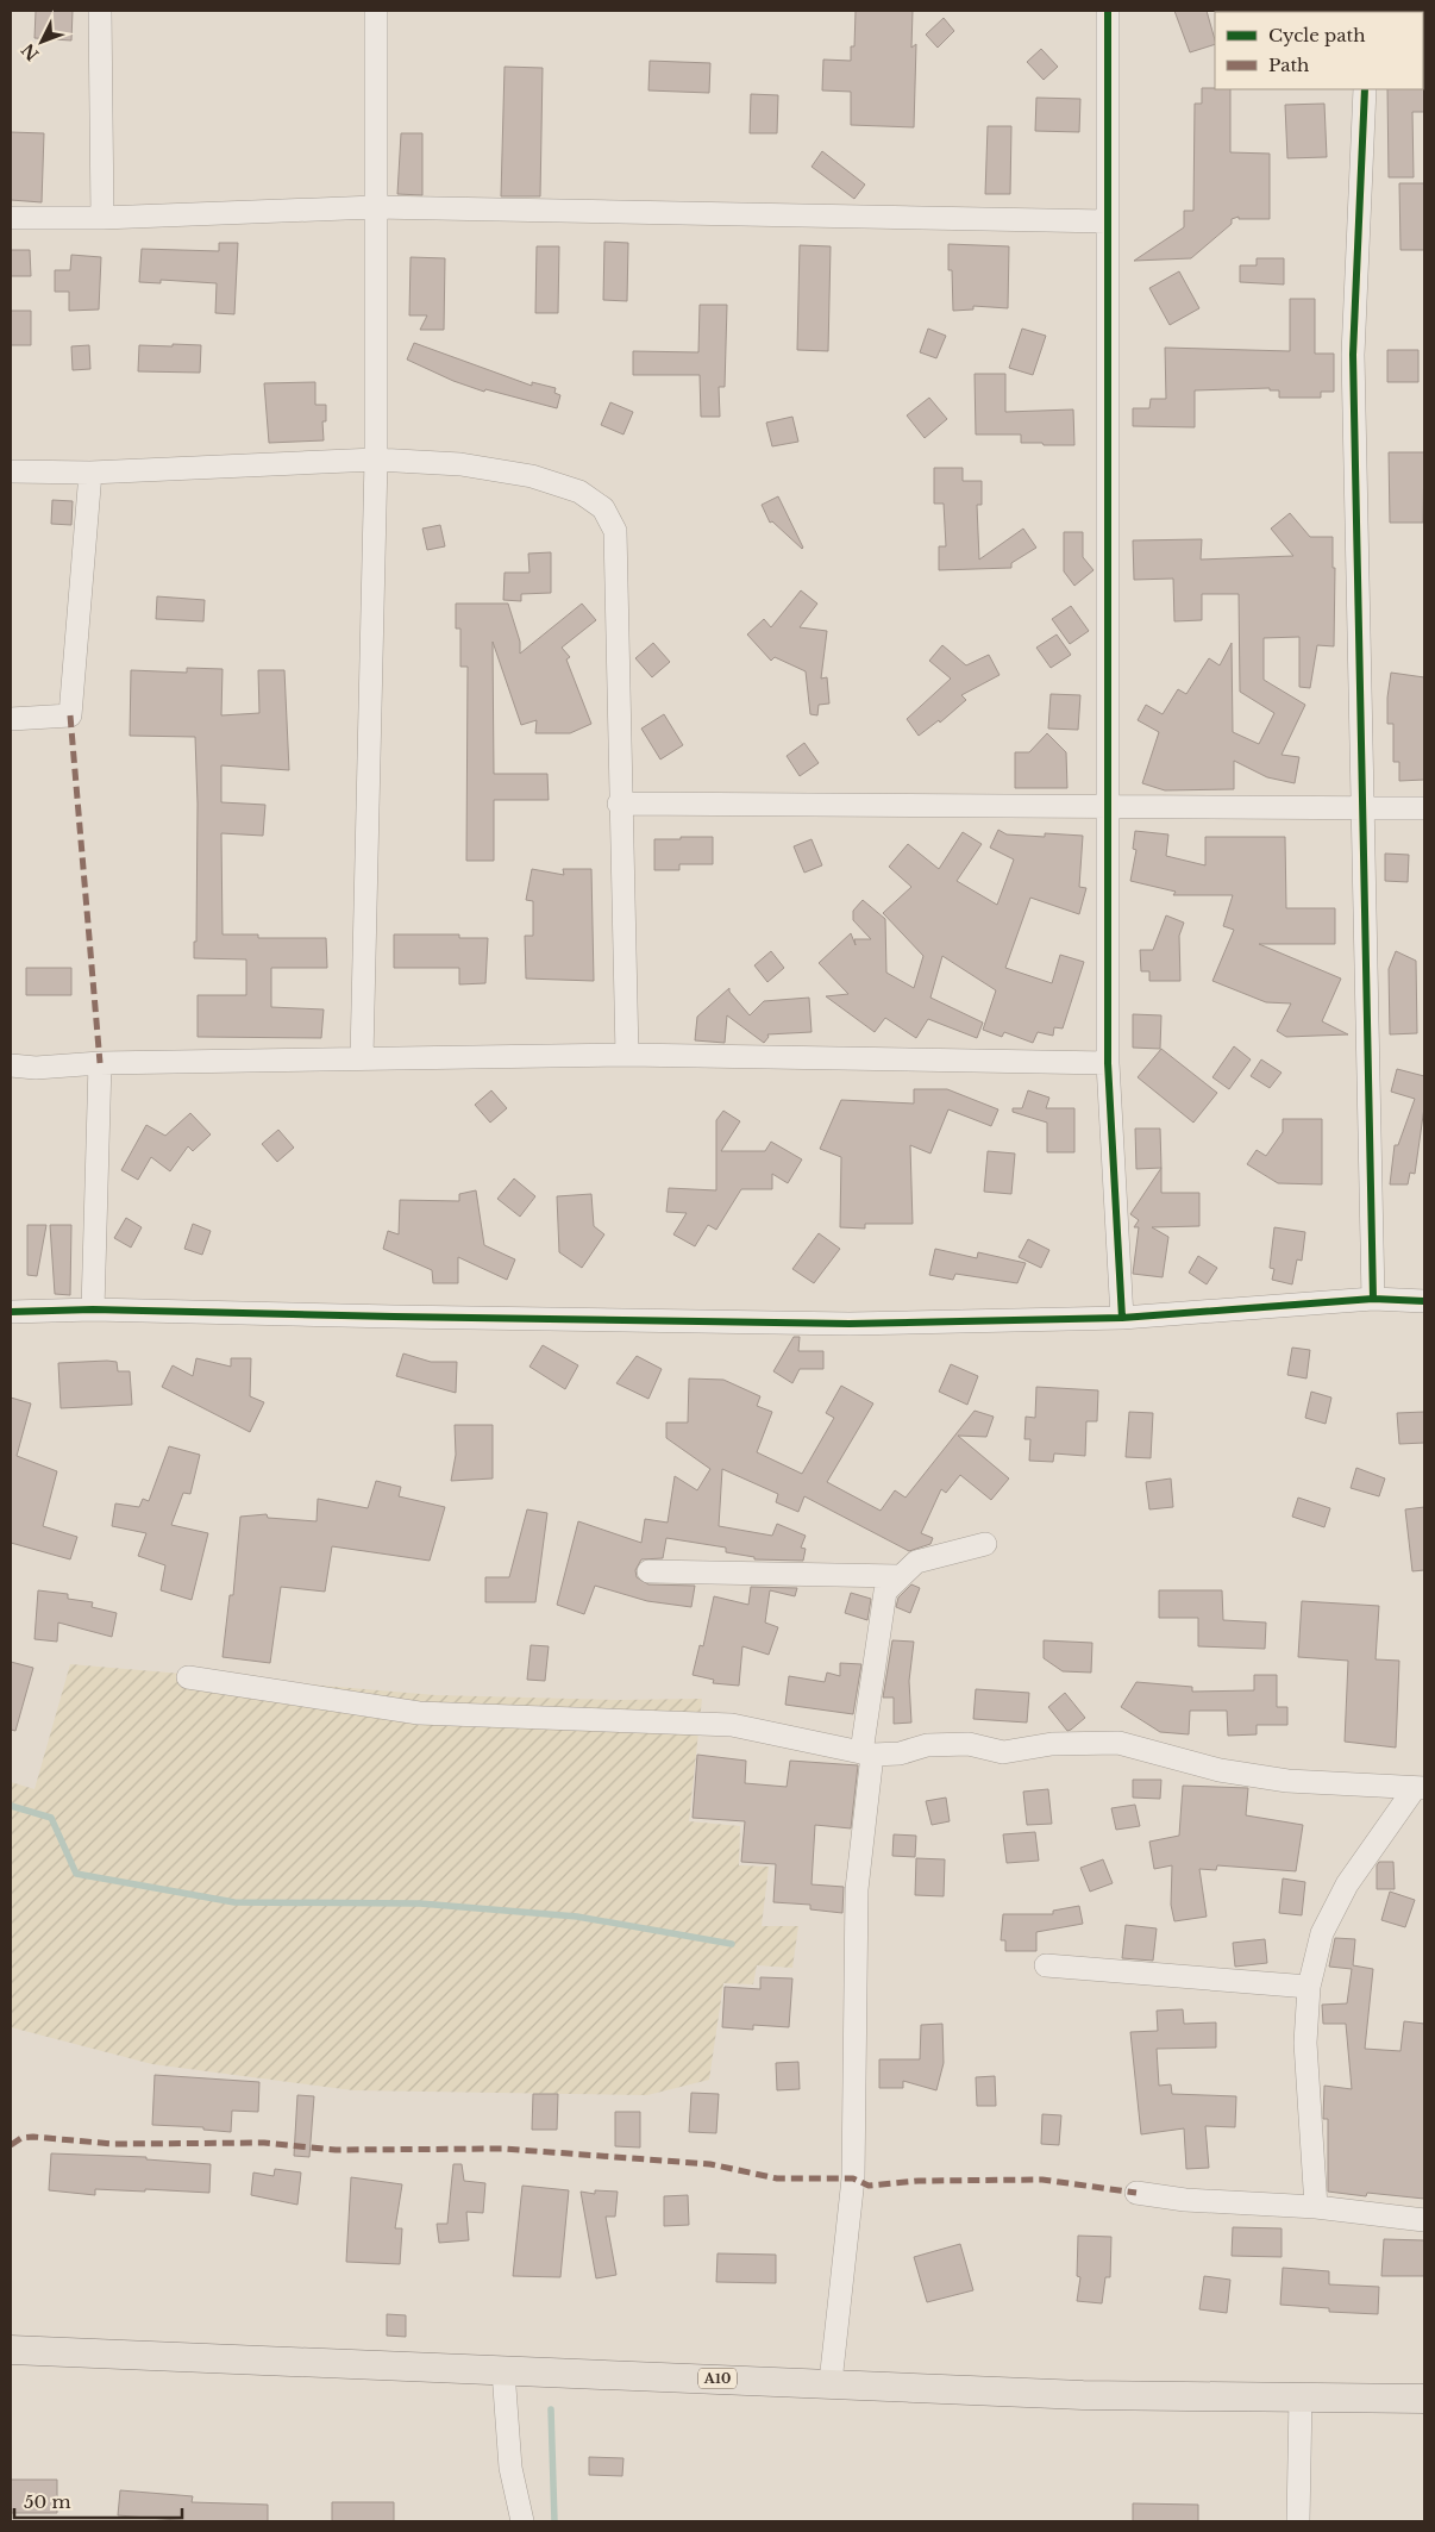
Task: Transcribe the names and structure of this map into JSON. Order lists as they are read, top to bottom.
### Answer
{
  "streets": {
    "main road": ["A10"]
  },
  "legend": ["Cycle path", "Path"],
  "scale_bar": "50 m",
  "north": "bottom left"
}
